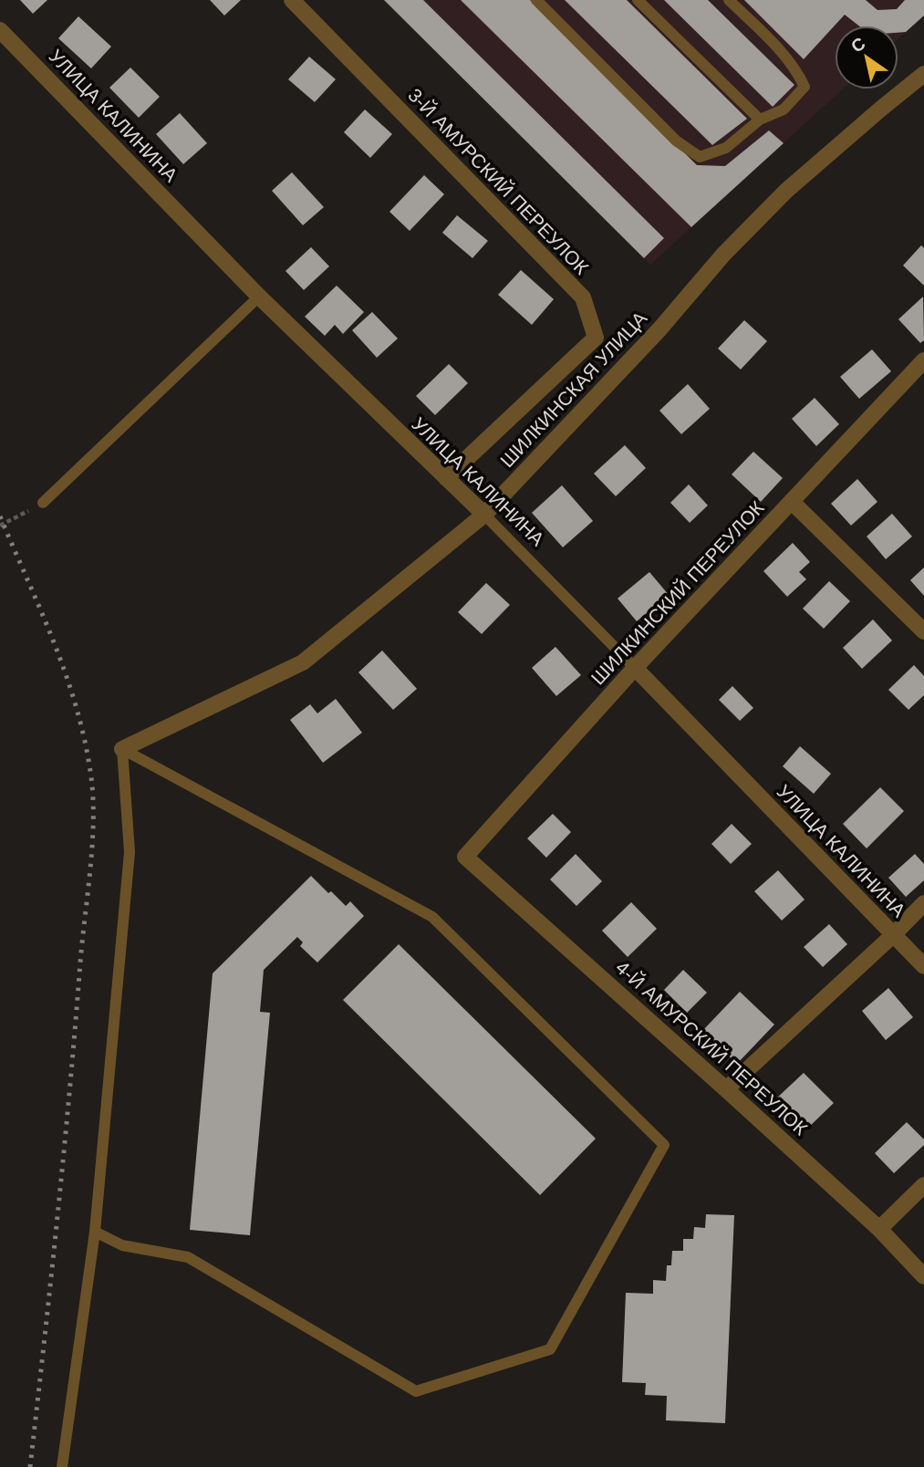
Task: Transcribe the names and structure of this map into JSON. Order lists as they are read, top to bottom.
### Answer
{
  "streets": {
    "street": [
      "УЛИЦА КАЛИНИНА",
      "3-Й АМУРСКИЙ ПЕРЕУЛОК",
      "ШИЛКИНСКАЯ УЛИЦА",
      "ШИЛКИНСКИЙ ПЕРЕУЛОК",
      "4-Й АМУРСКИЙ ПЕРЕУЛОК"
    ]
  },
  "crossings": [
    ["УЛИЦА КАЛИНИНА", "3-Й АМУРСКИЙ ПЕРЕУЛОК"],
    ["УЛИЦА КАЛИНИНА", "ШИЛКИНСКАЯ УЛИЦА"],
    ["УЛИЦА КАЛИНИНА", "ШИЛКИНСКИЙ ПЕРЕУЛОК"],
    ["ШИЛКИНСКИЙ ПЕРЕУЛОК", "4-Й АМУРСКИЙ ПЕРЕУЛОК"]
  ],
  "north": "top left"
}
